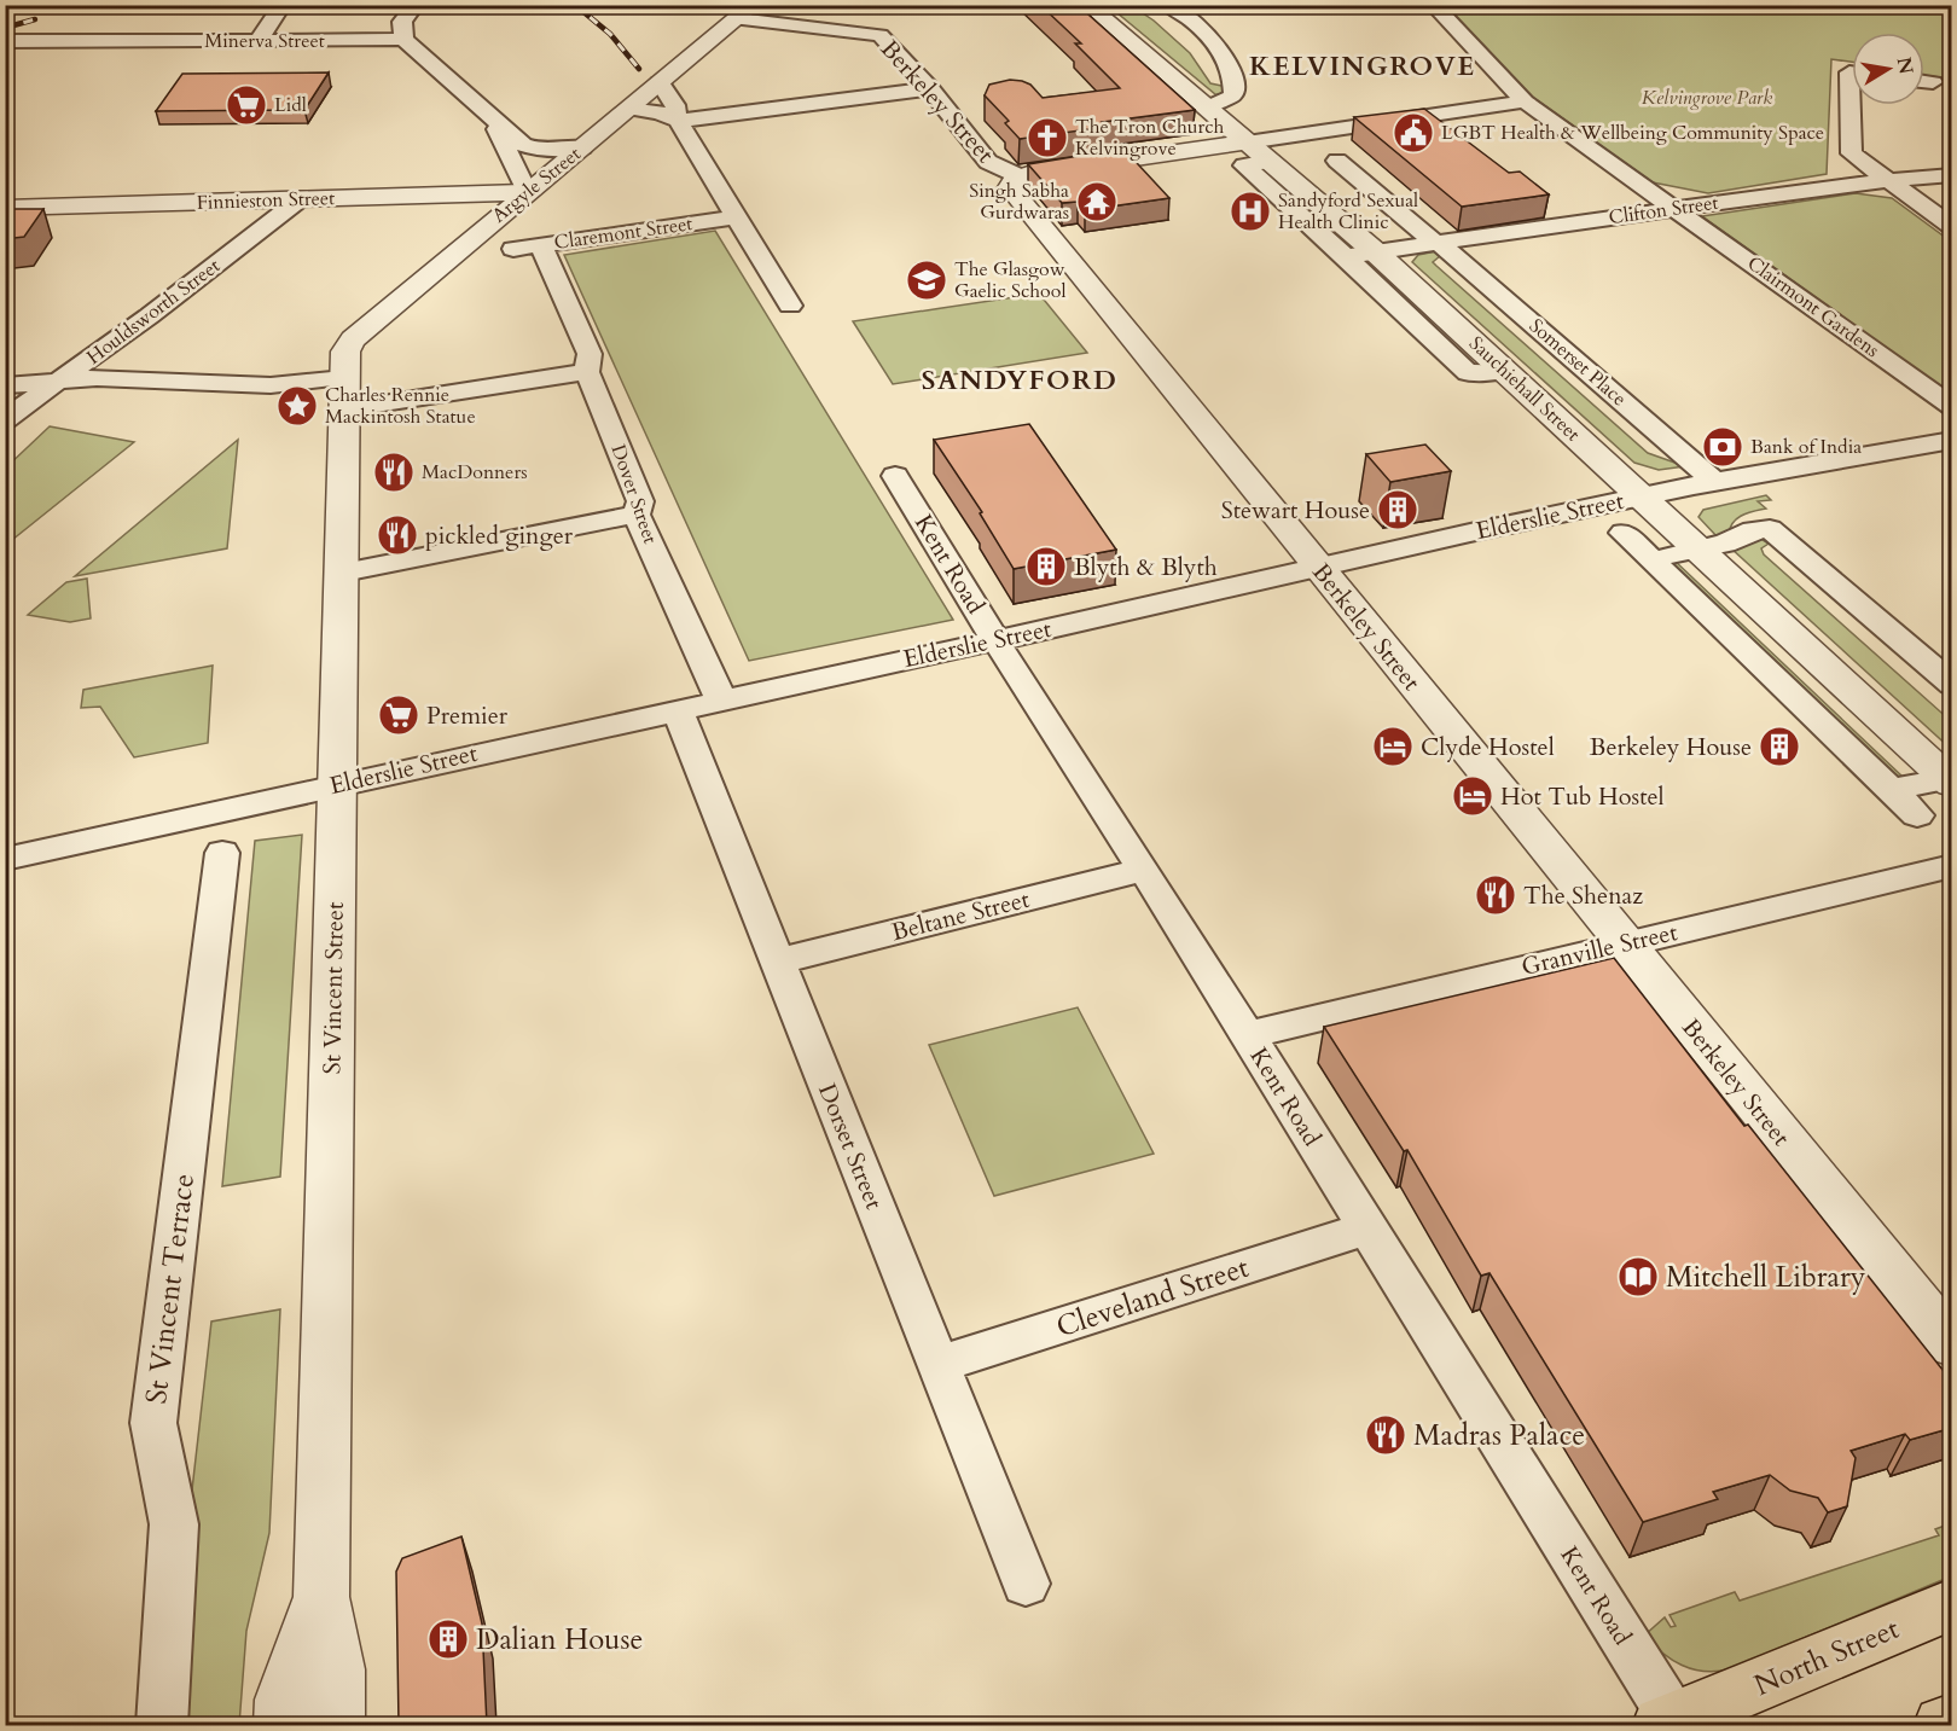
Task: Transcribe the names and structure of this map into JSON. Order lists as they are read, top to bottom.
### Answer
{
  "streets": {
    "main road": ["North Street"],
    "street": [
      "Minerva Street",
      "Berkeley Street",
      "Argyle Street",
      "Finnieston Street",
      "Clifton Street",
      "Claremont Street",
      "Clairmont Gardens",
      "Houldsworth Street",
      "Somerset Place",
      "Sauchiehall Street",
      "Dover Street",
      "Elderslie Street",
      "Kent Road",
      "Beltane Street",
      "Granville Street",
      "St Vincent Street",
      "Dorset Street",
      "St Vincent Terrace",
      "Cleveland Street"
    ]
  },
  "crossings": [
    ["Berkeley Street", "Argyle Street"],
    ["Berkeley Street", "Elderslie Street"],
    ["Berkeley Street", "Granville Street"],
    ["Argyle Street", "Finnieston Street"],
    ["Argyle Street", "St Vincent Street"],
    ["Finnieston Street", "Houldsworth Street"],
    ["Clifton Street", "Clairmont Gardens"],
    ["Clifton Street", "Somerset Place"],
    ["Clifton Street", "Sauchiehall Street"],
    ["Claremont Street", "Dover Street"],
    ["Somerset Place", "Elderslie Street"],
    ["Sauchiehall Street", "Elderslie Street"],
    ["Dover Street", "Elderslie Street"],
    ["Elderslie Street", "Kent Road"],
    ["Elderslie Street", "St Vincent Street"],
    ["Elderslie Street", "Dorset Street"],
    ["Kent Road", "Beltane Street"],
    ["Kent Road", "Granville Street"],
    ["Kent Road", "Cleveland Street"],
    ["Kent Road", "North Street"],
    ["Beltane Street", "Dorset Street"],
    ["Dorset Street", "Cleveland Street"]
  ],
  "districts": ["KELVINGROVE", "SANDYFORD"],
  "parks": ["Kelvingrove Park"],
  "places": {
    "supermarket": ["Lidl", "Premier"],
    "public building": ["LGBT Health & Wellbeing Community Space"],
    "church": ["The Tron Church Kelvingrove"],
    "temple": ["Singh Sabha Gurdwaras"],
    "hospital": ["Sandyford Sexual Health Clinic"],
    "school or university": ["The Glasgow Gaelic School"],
    "place": ["Charles Rennie Mackintosh Statue"],
    "bank": ["Bank of India"],
    "restaurant": [
      "MacDonners",
      "pickled ginger",
      "The Shenaz",
      "Madras Palace"
    ],
    "building": [
      "Stewart House",
      "Blyth & Blyth",
      "Berkeley House",
      "Dalian House"
    ],
    "hotel": ["Clyde Hostel", "Hot Tub Hostel"],
    "library": ["Mitchell Library"]
  },
  "north": "right"
}
